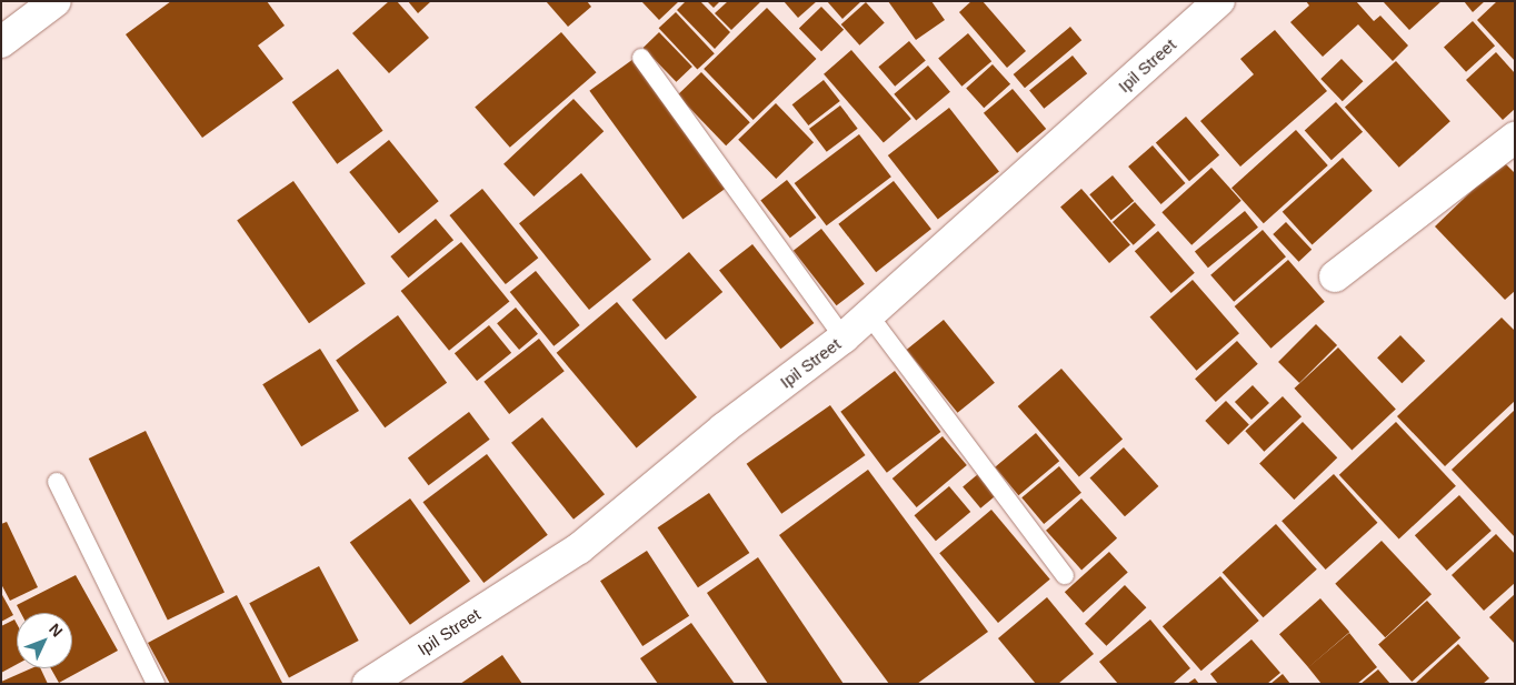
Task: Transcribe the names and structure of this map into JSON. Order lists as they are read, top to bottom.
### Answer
{
  "streets": {
    "street": ["Ipil Street"]
  },
  "north": "top right"
}
